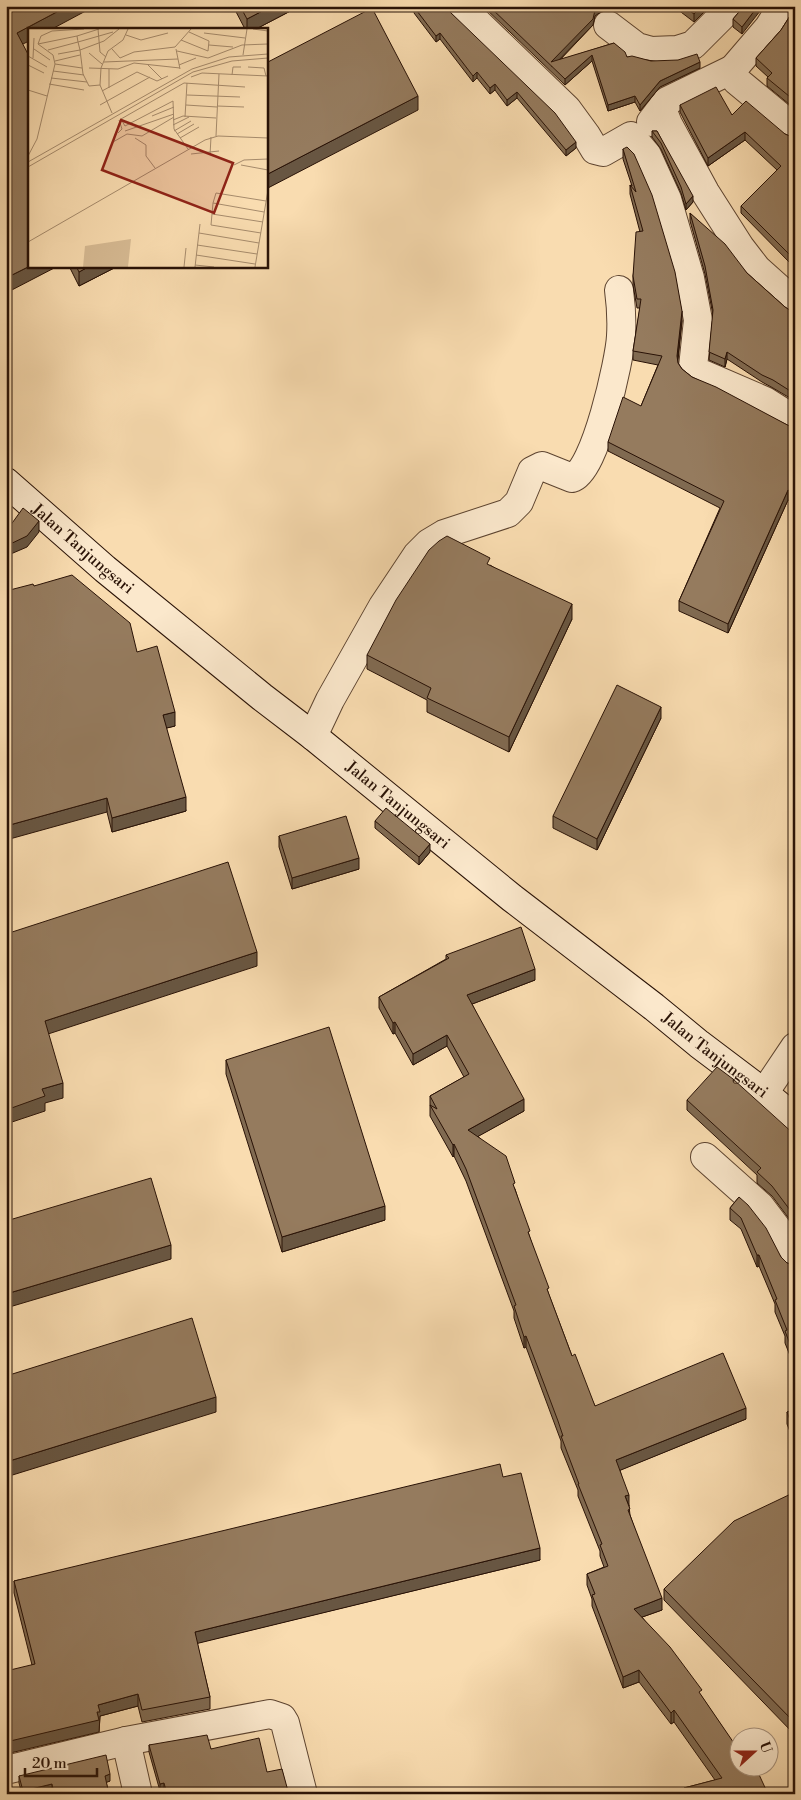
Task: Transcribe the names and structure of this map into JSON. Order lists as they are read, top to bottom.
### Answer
{
  "streets": {
    "street": ["Jalan Tanjungsari"]
  },
  "scale_bar": "20 m",
  "north": "right"
}
